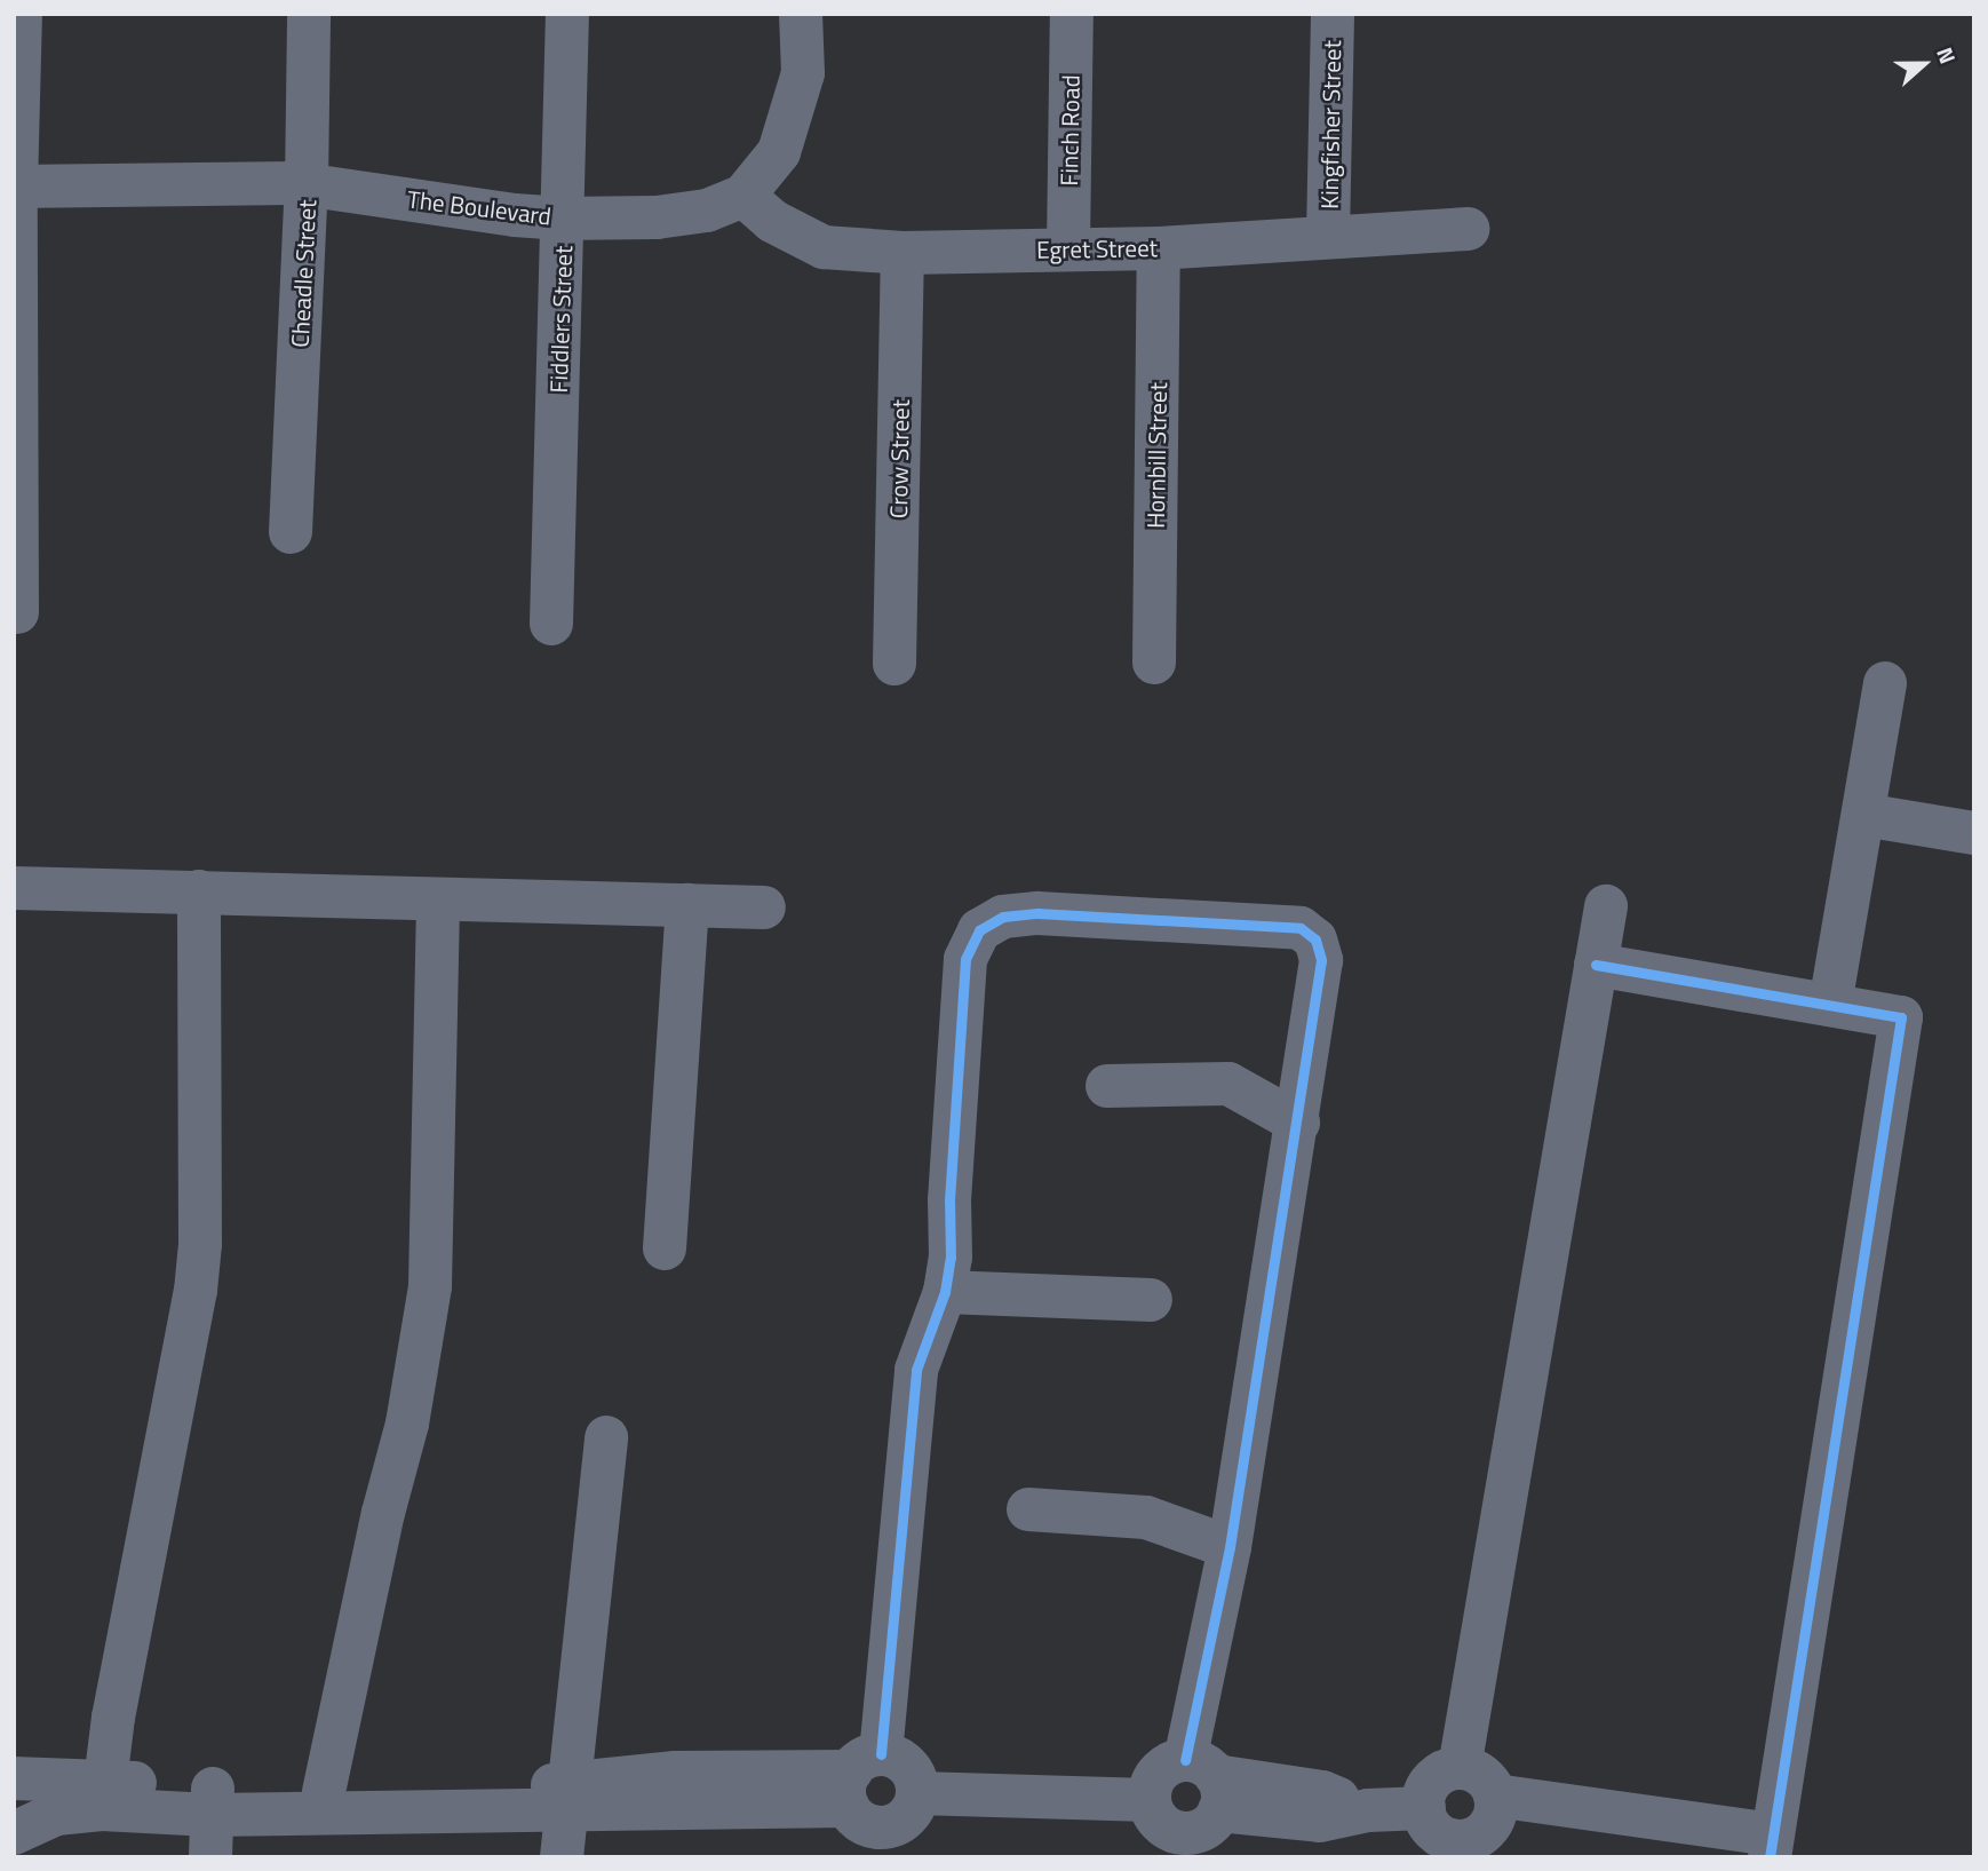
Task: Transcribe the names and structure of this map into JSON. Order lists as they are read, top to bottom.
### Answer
{
  "streets": {
    "street": [
      "Kingfisher Street",
      "Finch Road",
      "The Boulevard",
      "Egret Street",
      "Cheadle Street",
      "Fiddlers Street",
      "Hornbill Street",
      "Crow Street"
    ]
  },
  "crossings": [
    ["Kingfisher Street", "Egret Street"],
    ["Finch Road", "Egret Street"],
    ["The Boulevard", "Egret Street"],
    ["The Boulevard", "Cheadle Street"],
    ["The Boulevard", "Fiddlers Street"],
    ["Egret Street", "Hornbill Street"],
    ["Egret Street", "Crow Street"]
  ],
  "north": "right"
}
